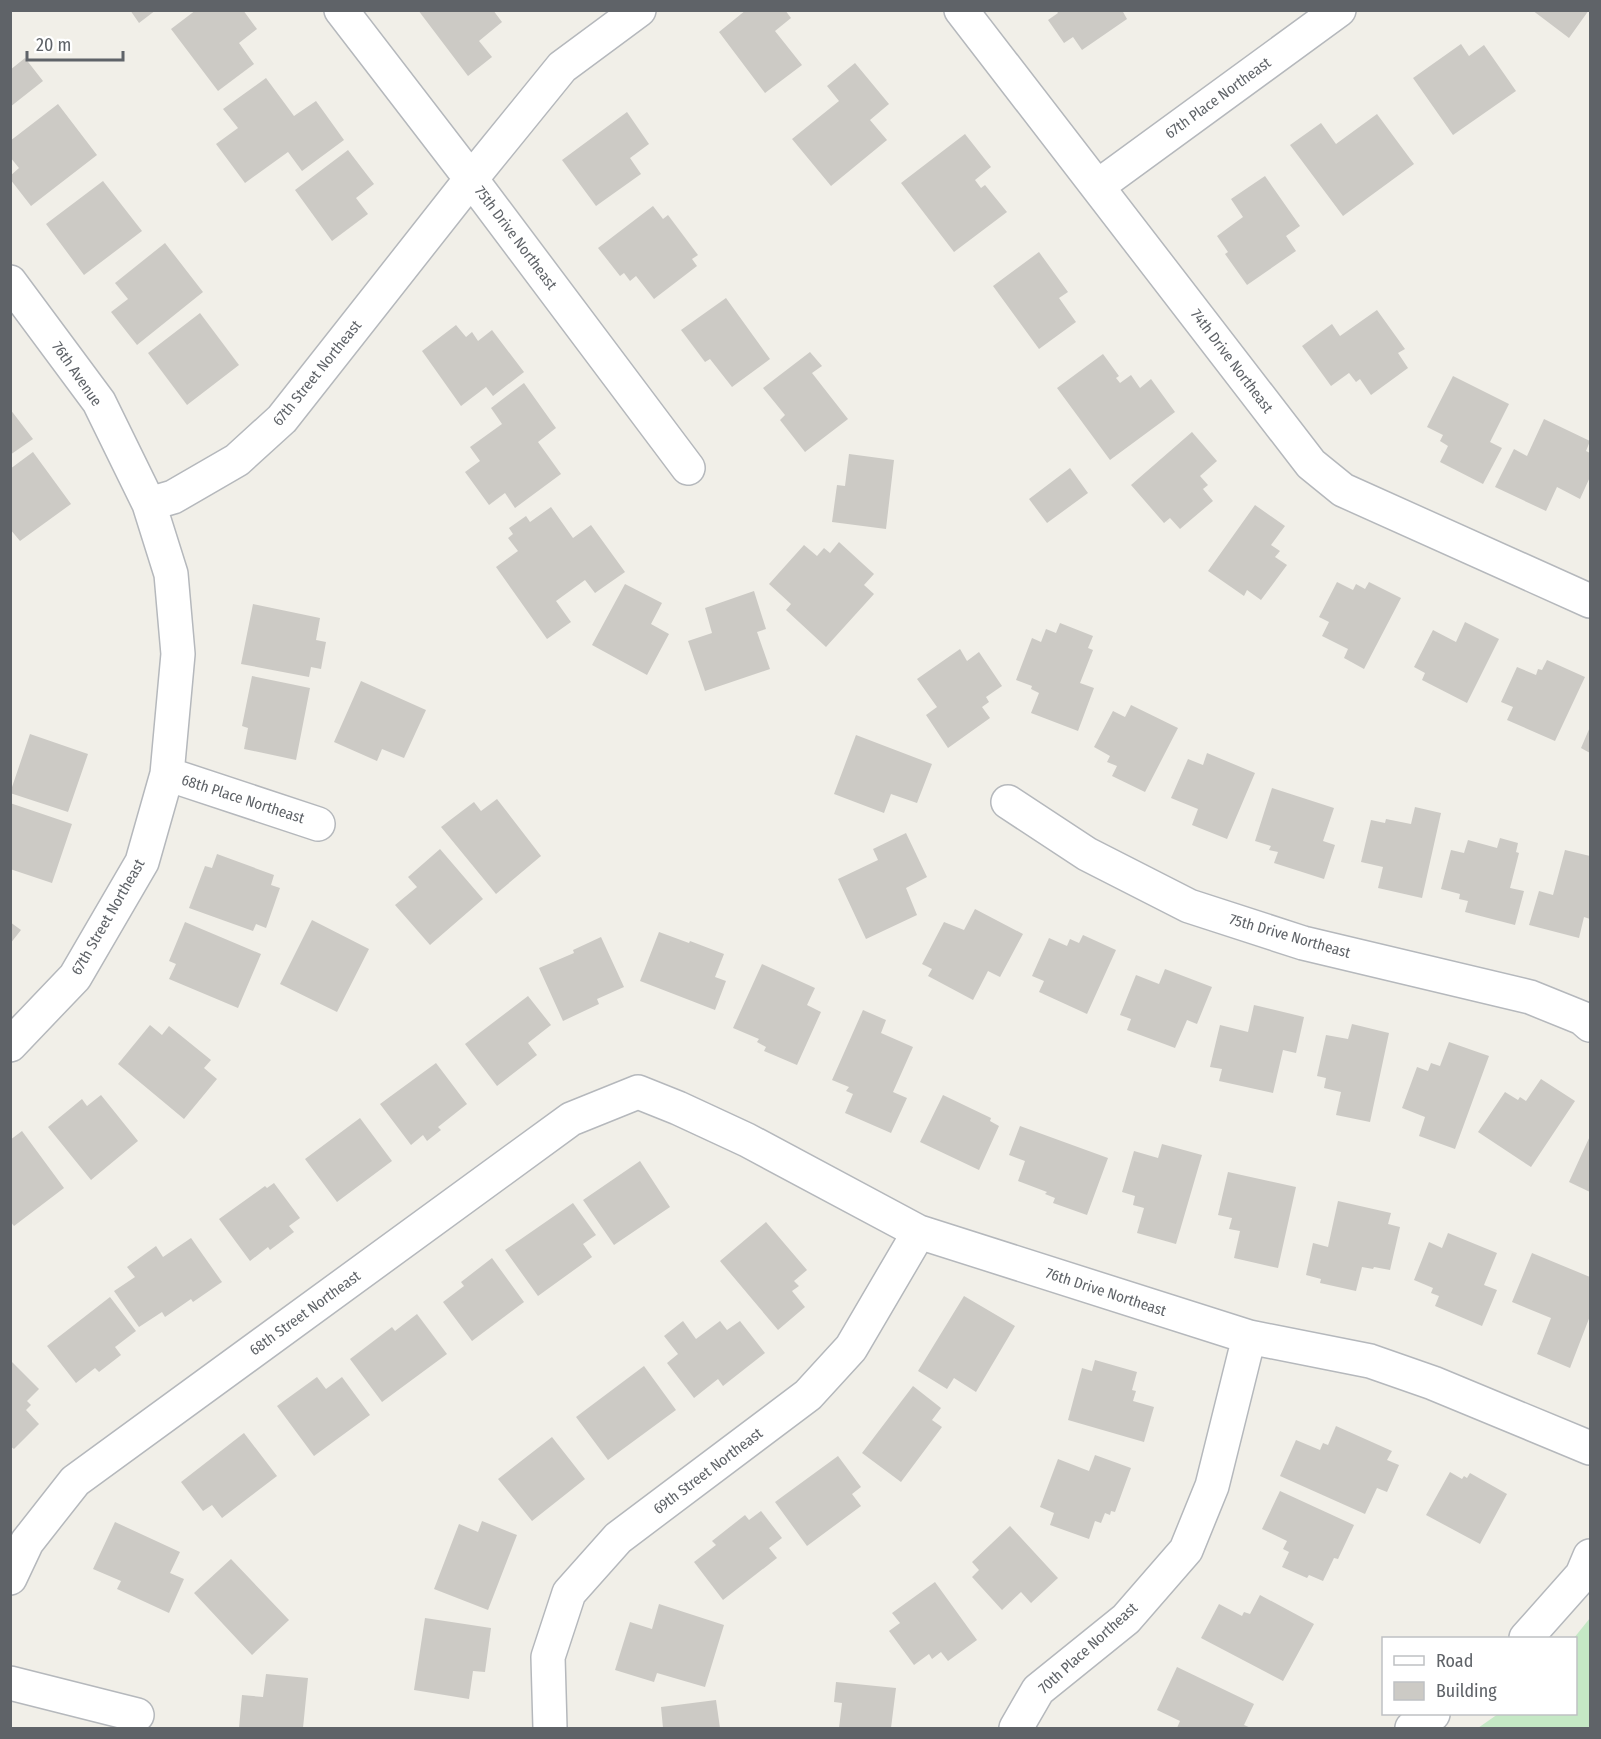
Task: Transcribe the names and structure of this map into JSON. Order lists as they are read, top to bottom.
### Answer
{
  "streets": {
    "street": [
      "67th Place Northeast",
      "75th Drive Northeast",
      "74th Drive Northeast",
      "67th Street Northeast",
      "76th Avenue",
      "68th Place Northeast",
      "76th Drive Northeast",
      "68th Street Northeast",
      "69th Street Northeast",
      "70th Place Northeast"
    ]
  },
  "crossings": [
    ["67th Place Northeast", "74th Drive Northeast"],
    ["75th Drive Northeast", "67th Street Northeast"],
    ["67th Street Northeast", "76th Avenue"],
    ["67th Street Northeast", "68th Place Northeast"],
    ["76th Drive Northeast", "68th Street Northeast"],
    ["76th Drive Northeast", "69th Street Northeast"],
    ["76th Drive Northeast", "70th Place Northeast"]
  ],
  "legend": ["Road", "Building"],
  "scale_bar": "20 m"
}
